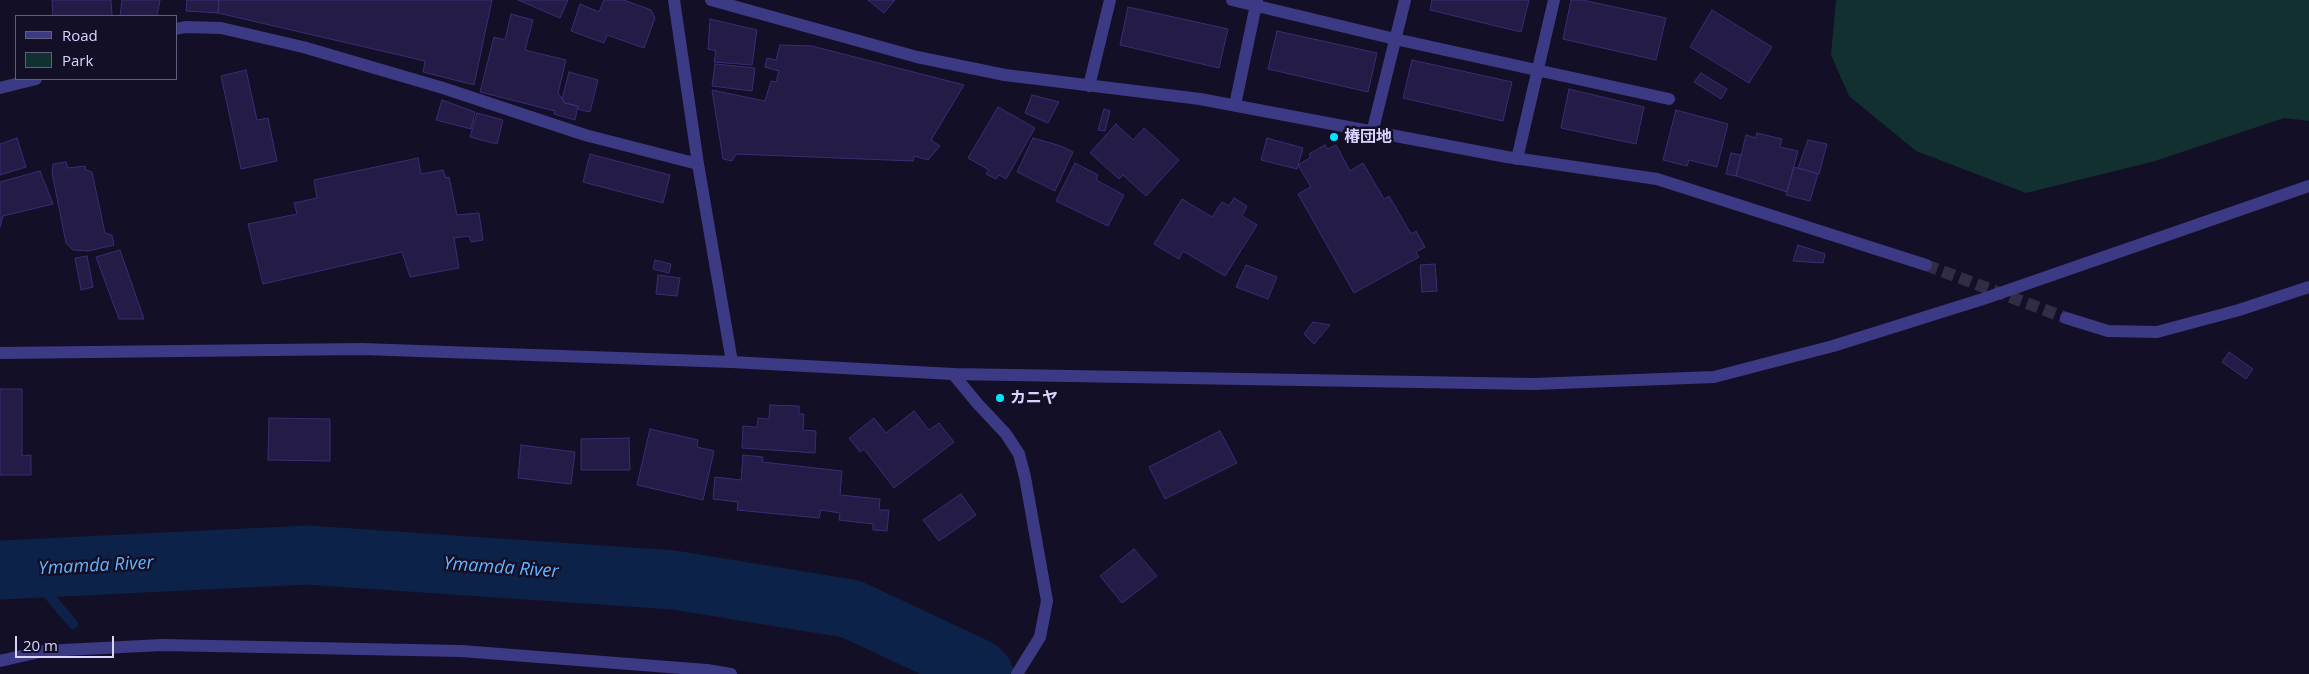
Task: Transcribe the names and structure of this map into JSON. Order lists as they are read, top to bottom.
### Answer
{
  "water": ["Ymamda River"],
  "places": ["椿団地", "カニヤ"],
  "legend": ["Road", "Park"],
  "scale_bar": "20 m"
}
